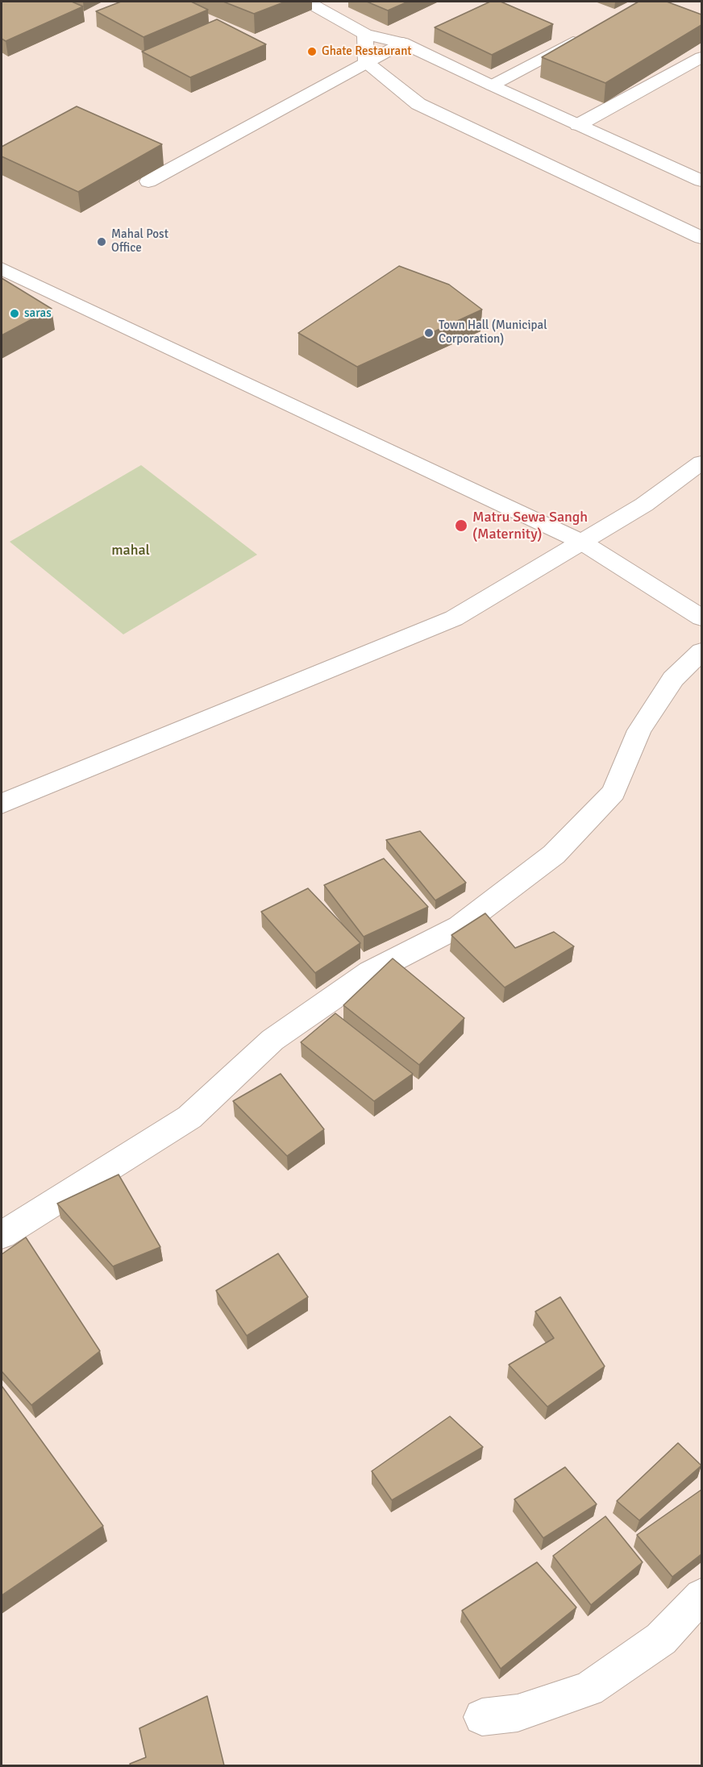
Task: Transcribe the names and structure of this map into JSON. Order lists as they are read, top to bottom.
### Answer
{
  "parks": ["mahal"],
  "places": [
    "Ghate Restaurant",
    "Mahal Post Office",
    "saras",
    "Town Hall (Municipal Corporation)",
    "Matru Sewa Sangh (Maternity)"
  ]
}
